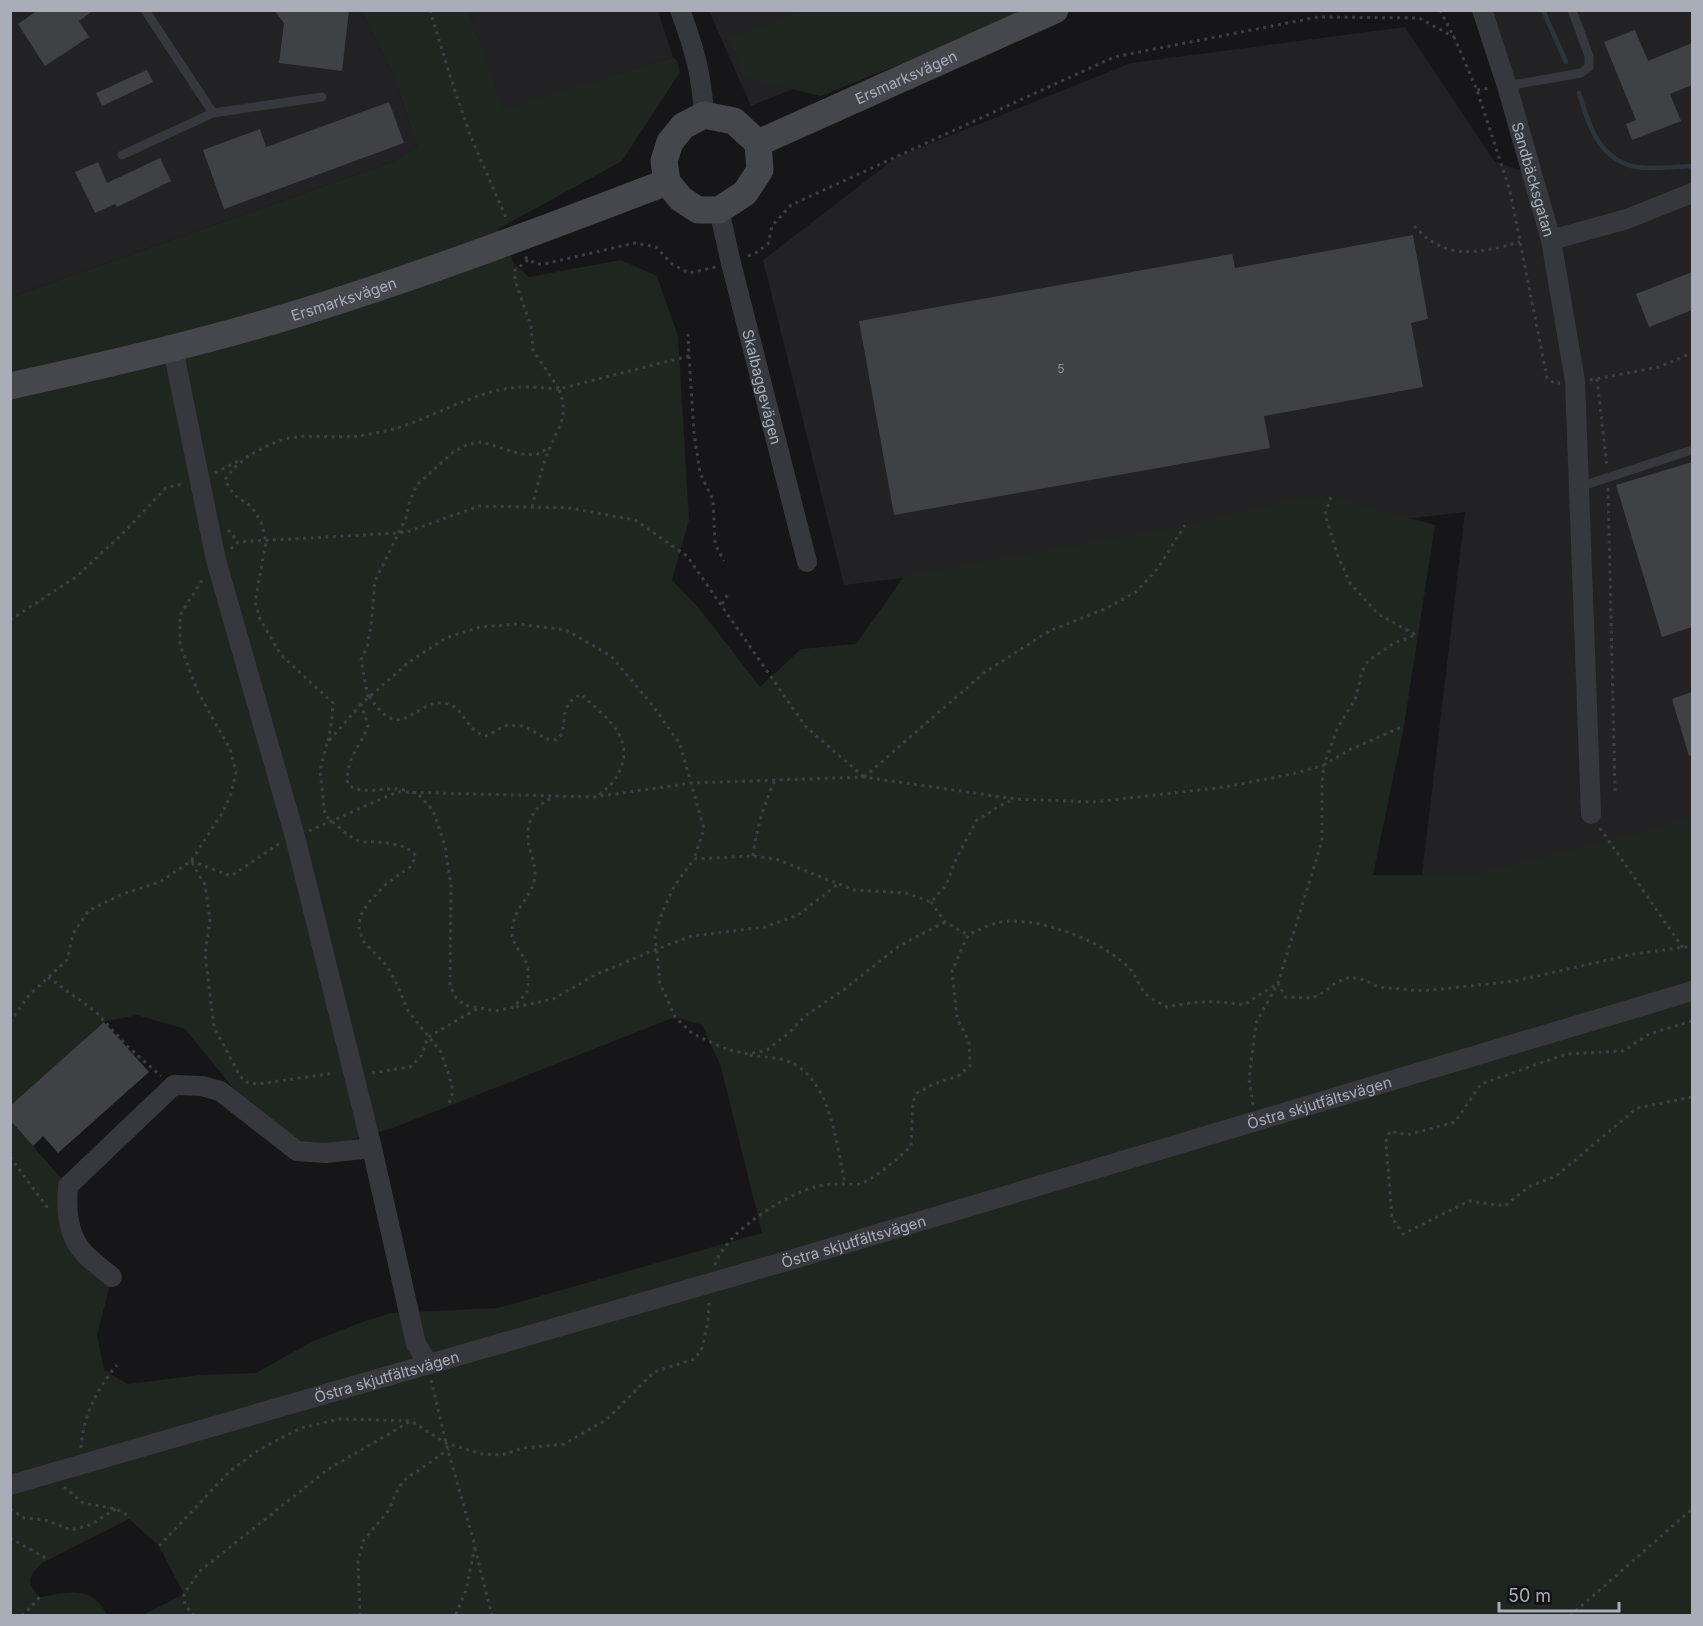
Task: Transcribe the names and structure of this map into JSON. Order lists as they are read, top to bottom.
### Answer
{
  "streets": {
    "main road": ["Ersmarksvägen"],
    "street": ["Sandbäcksgatan", "Skalbaggevägen", "Östra skjutfältsvägen"]
  },
  "crossings": [
    ["Ersmarksvägen", "Skalbaggevägen"]
  ],
  "house_numbers": ["5"],
  "scale_bar": "50 m"
}
